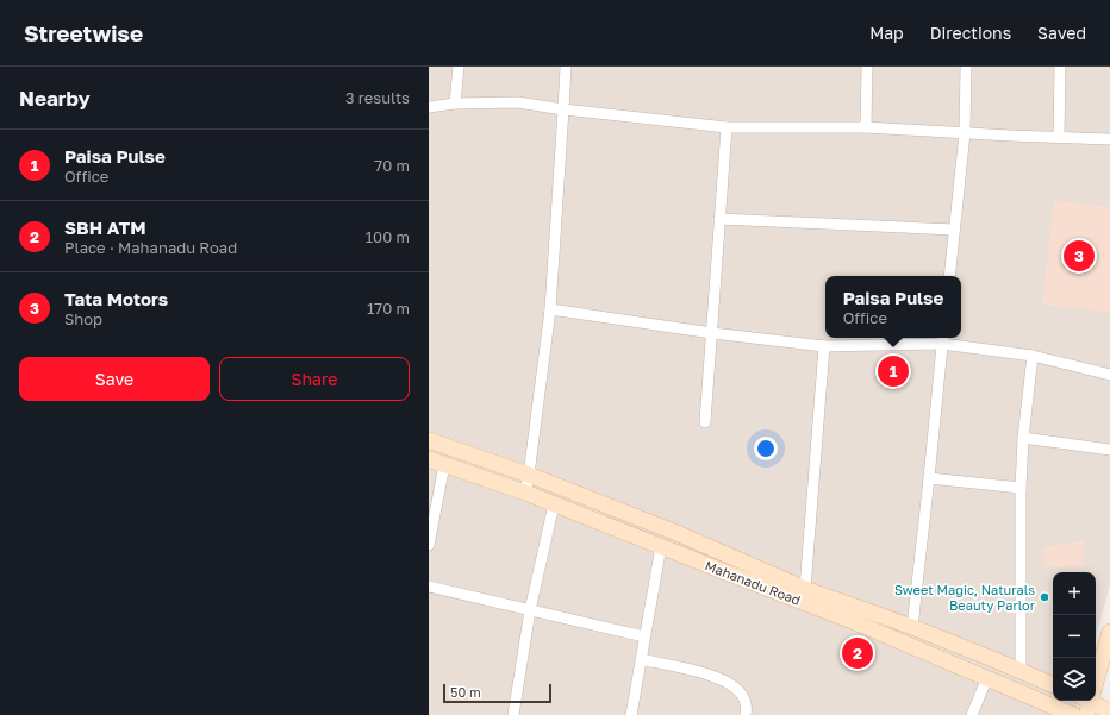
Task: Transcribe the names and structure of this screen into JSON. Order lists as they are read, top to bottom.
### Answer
{
  "streets": {
    "street": ["Mahanadu Road"]
  },
  "places": ["Sweet Magic, Naturals Beauty Parlor"],
  "scale_bar": "50 m",
  "page": {
    "header": "Streetwise",
    "nav": ["Map", "Directions", "Saved"],
    "heading": ["Nearby", "3 results"],
    "list": [
      {
        "mark": "1",
        "name": "Paisa Pulse",
        "note": "Office",
        "value": "70 m"
      },
      {
        "mark": "2",
        "name": "SBH ATM",
        "note": "Place · Mahanadu Road",
        "value": "100 m"
      },
      {
        "mark": "3",
        "name": "Tata Motors",
        "note": "Shop",
        "value": "170 m"
      }
    ],
    "pins": ["3", "1", "2"],
    "popup": ["Paisa Pulse", "Office"],
    "buttons": ["Save", "Share"],
    "map_buttons": ["+", "−"],
    "scale": "50 m"
  }
}
